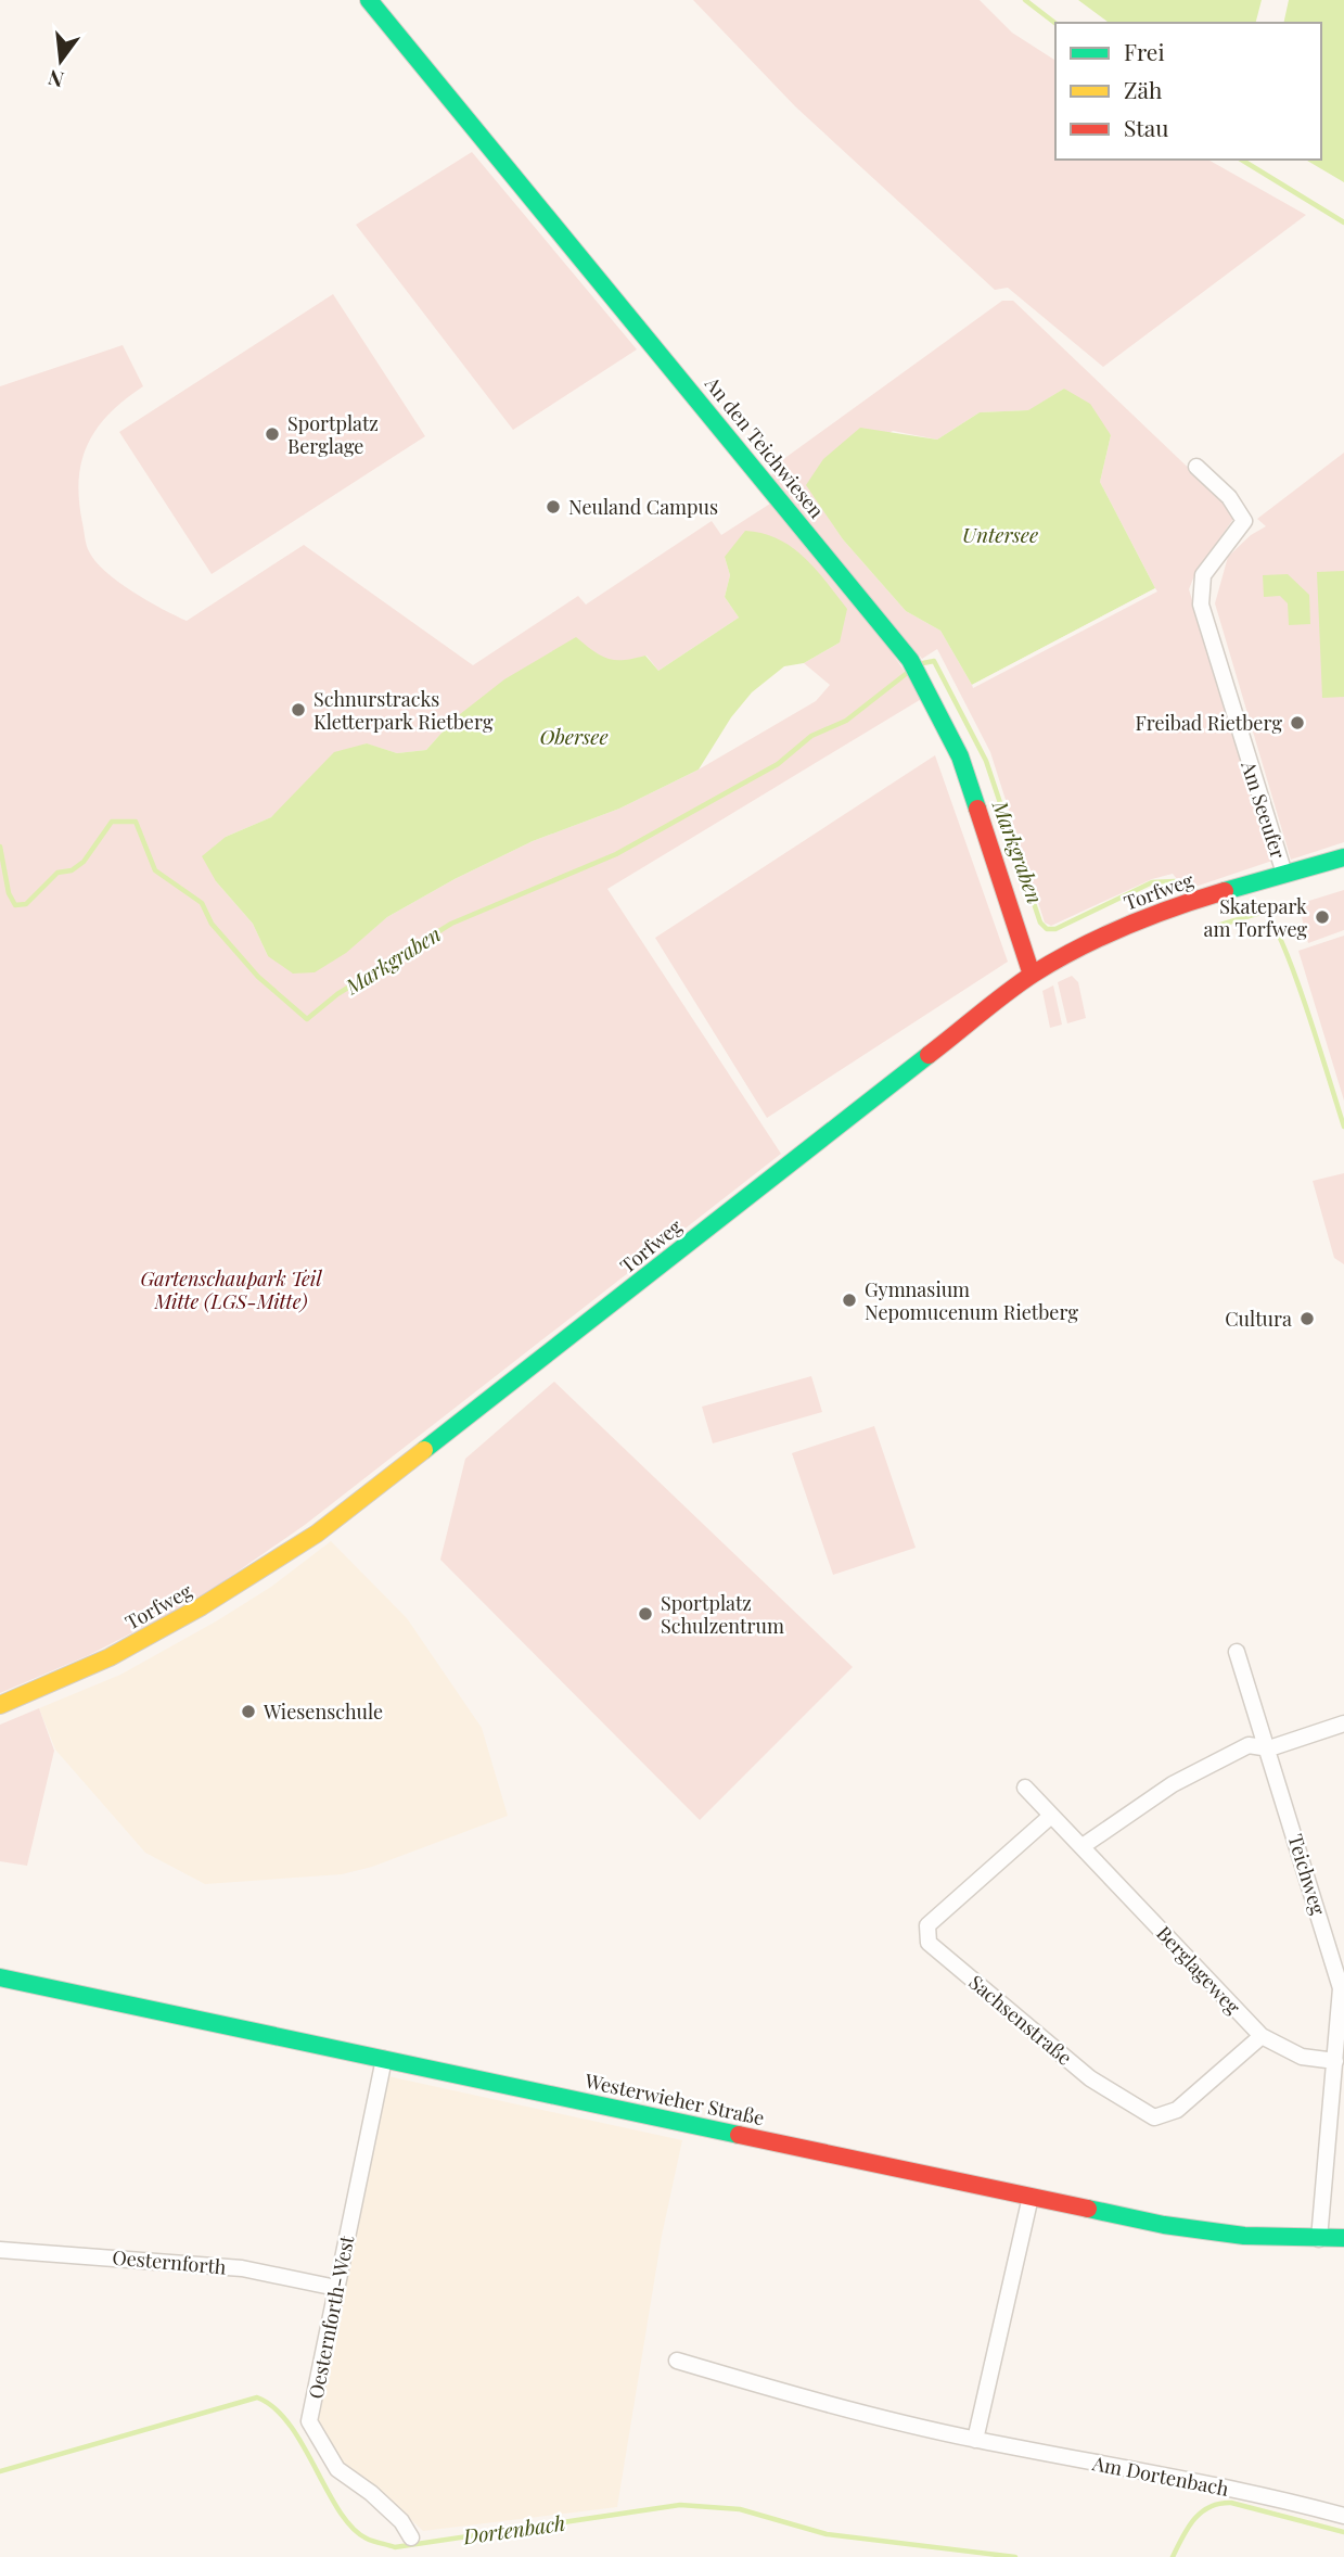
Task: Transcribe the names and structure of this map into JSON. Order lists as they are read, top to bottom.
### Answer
{
  "streets": {
    "street": [
      "An den Teichwiesen",
      "Am Seeufer",
      "Torfweg",
      "Teichweg",
      "Berglageweg",
      "Sachsenstraße",
      "Westerwieher Straße",
      "Oesternforth",
      "Oesternforth-West",
      "Am Dortenbach"
    ]
  },
  "crossings": [
    ["An den Teichwiesen", "Torfweg"],
    ["Am Seeufer", "Torfweg"],
    ["Teichweg", "Berglageweg"],
    ["Teichweg", "Westerwieher Straße"],
    ["Berglageweg", "Sachsenstraße"],
    ["Westerwieher Straße", "Oesternforth-West"],
    ["Oesternforth", "Oesternforth-West"]
  ],
  "water": [
    "Untersee",
    "Obersee",
    "Markgraben",
    "Dortenbach"
  ],
  "parks": ["Gartenschaupark Teil Mitte (LGS-Mitte)"],
  "places": [
    "Sportplatz Berglage",
    "Neuland Campus",
    "Schnurstracks Kletterpark Rietberg",
    "Freibad Rietberg",
    "Skatepark am Torfweg",
    "Gymnasium Nepomucenum Rietberg",
    "Cultura",
    "Sportplatz Schulzentrum",
    "Wiesenschule"
  ],
  "legend": ["Frei", "Zäh", "Stau"],
  "north": "bottom"
}
